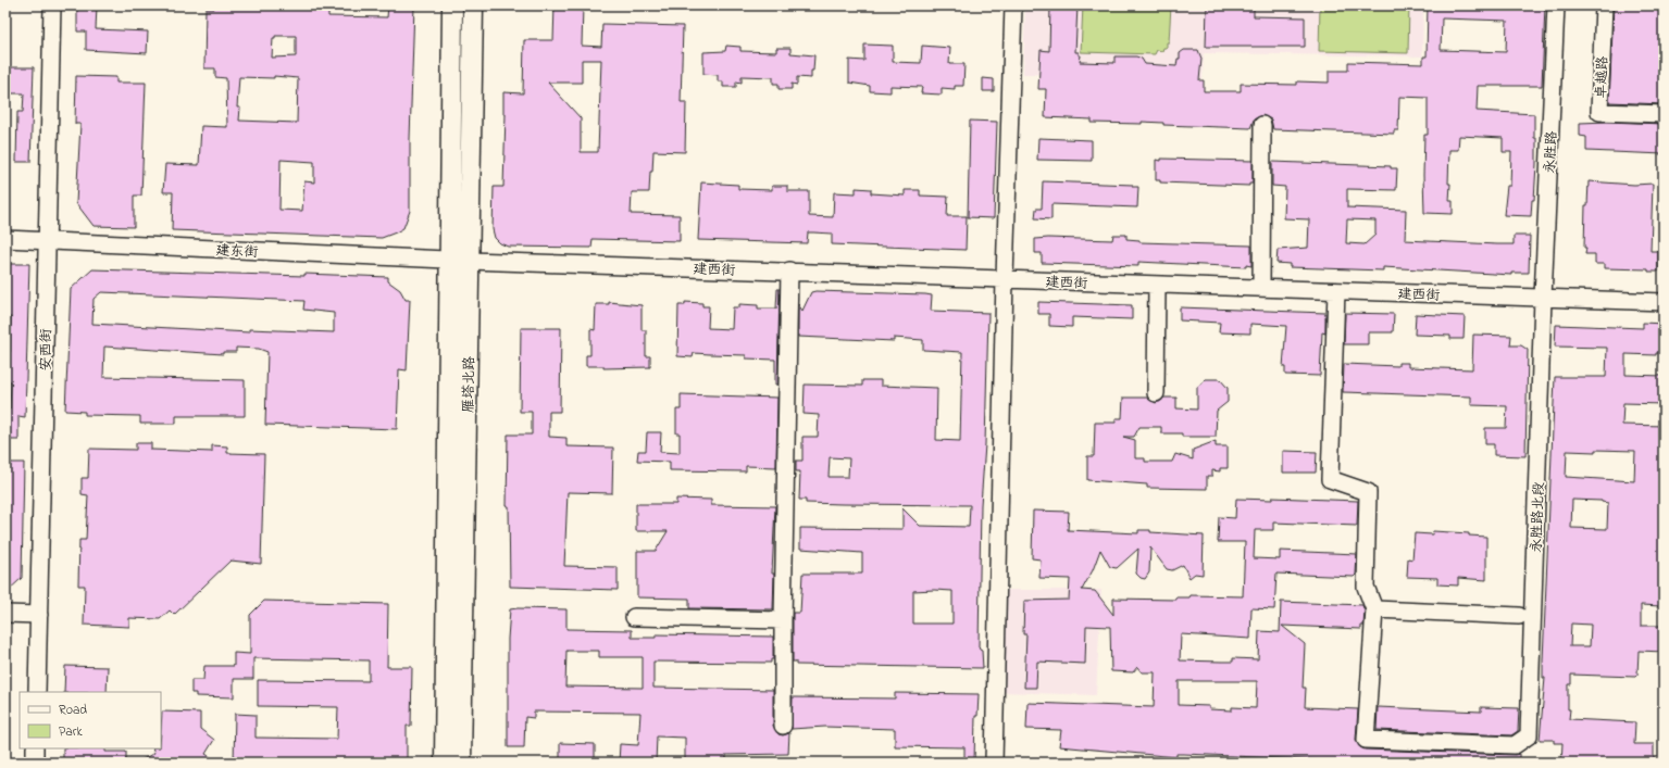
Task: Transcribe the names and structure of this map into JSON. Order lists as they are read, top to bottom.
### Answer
{
  "streets": {
    "main road": ["雁塔北路"],
    "street": [
      "卓越路",
      "永胜路",
      "建东街",
      "建西街",
      "安西街",
      "永胜路北段"
    ]
  },
  "crossings": [
    ["永胜路", "建西街"],
    ["永胜路", "永胜路北段"],
    ["建东街", "建西街"],
    ["建东街", "安西街"],
    ["建东街", "雁塔北路"],
    ["建西街", "雁塔北路"],
    ["建西街", "永胜路北段"]
  ],
  "legend": ["Road", "Park"]
}
